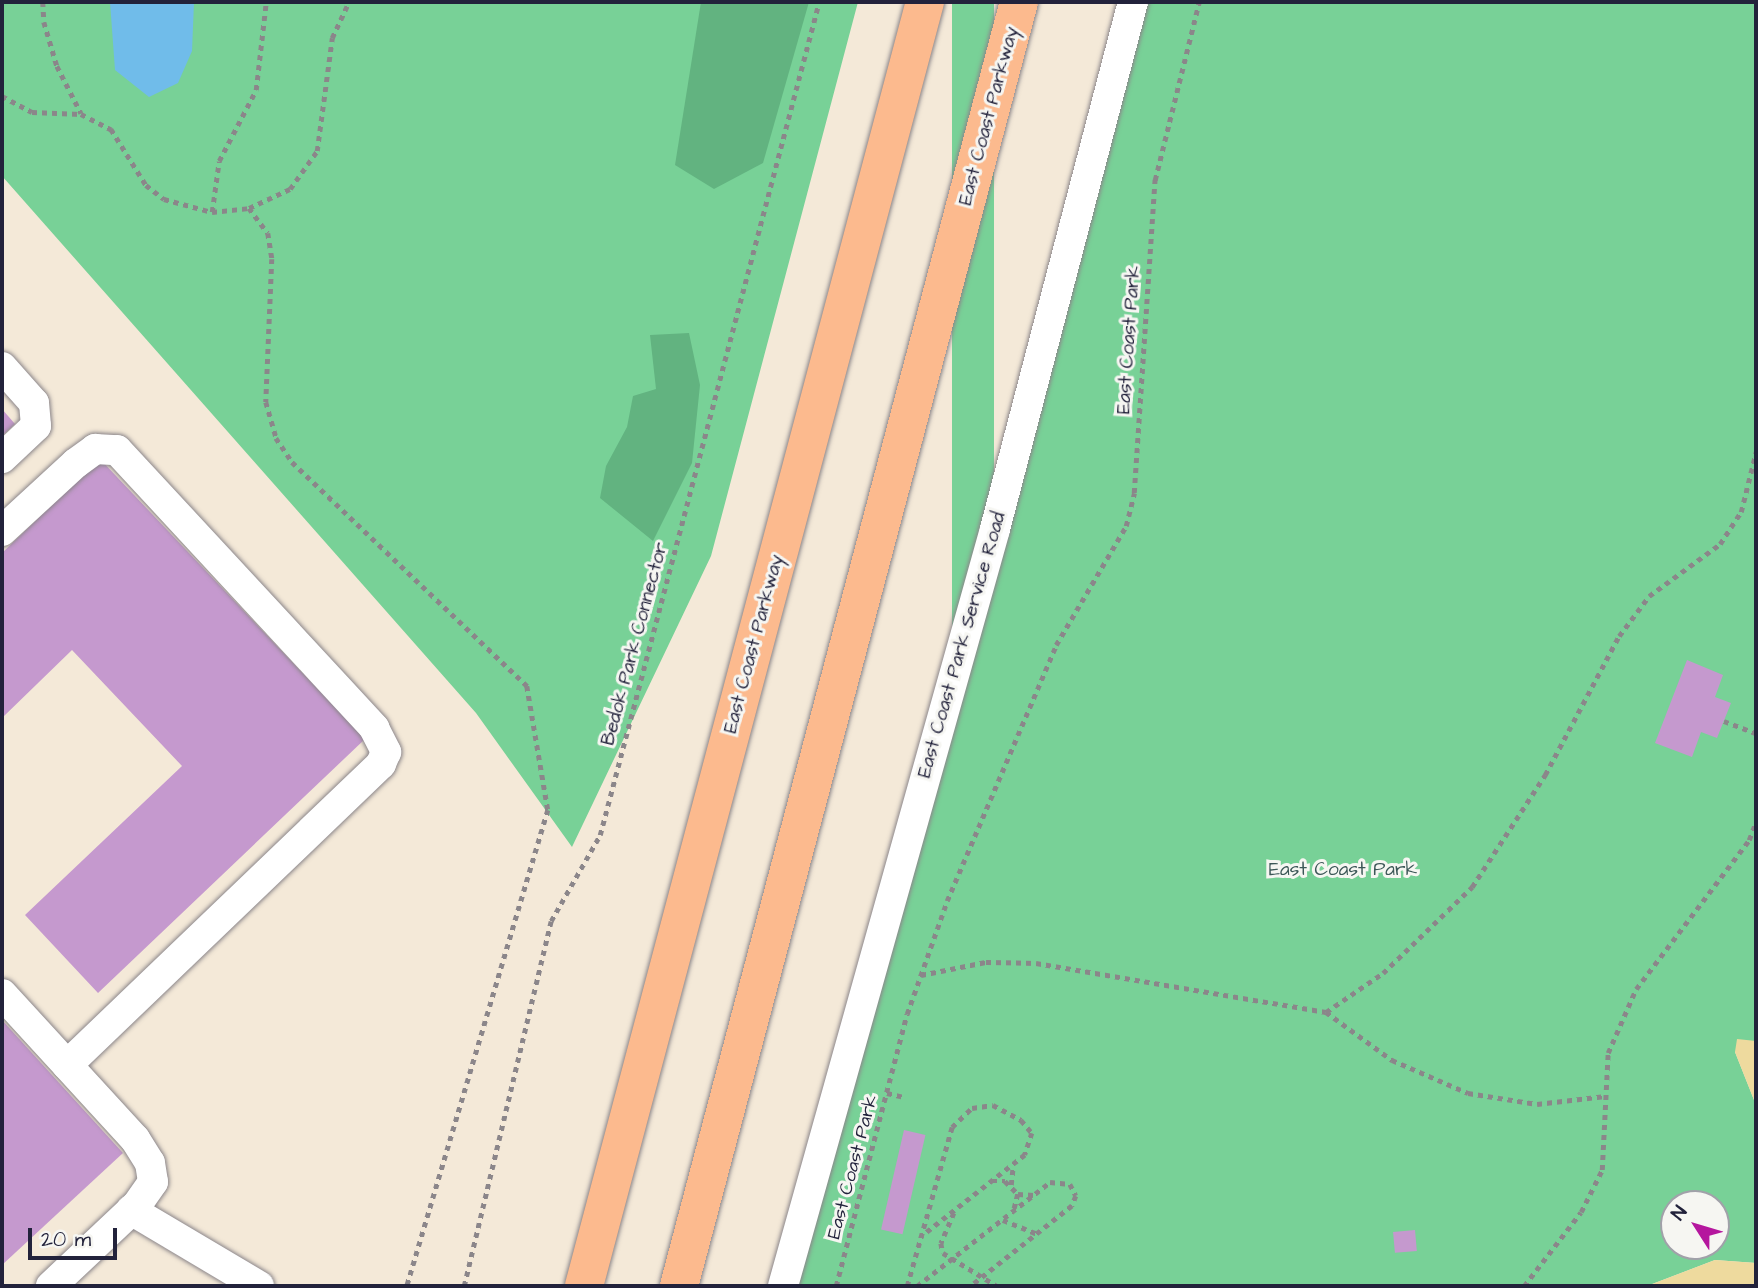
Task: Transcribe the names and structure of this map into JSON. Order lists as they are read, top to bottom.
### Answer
{
  "streets": {
    "highway": ["East Coast Parkway"],
    "street": ["East Coast Park Service Road"],
    "path": ["East Coast Park", "Bedok Park Connector"]
  },
  "parks": ["East Coast Park"],
  "scale_bar": "20 m",
  "north": "top left"
}
